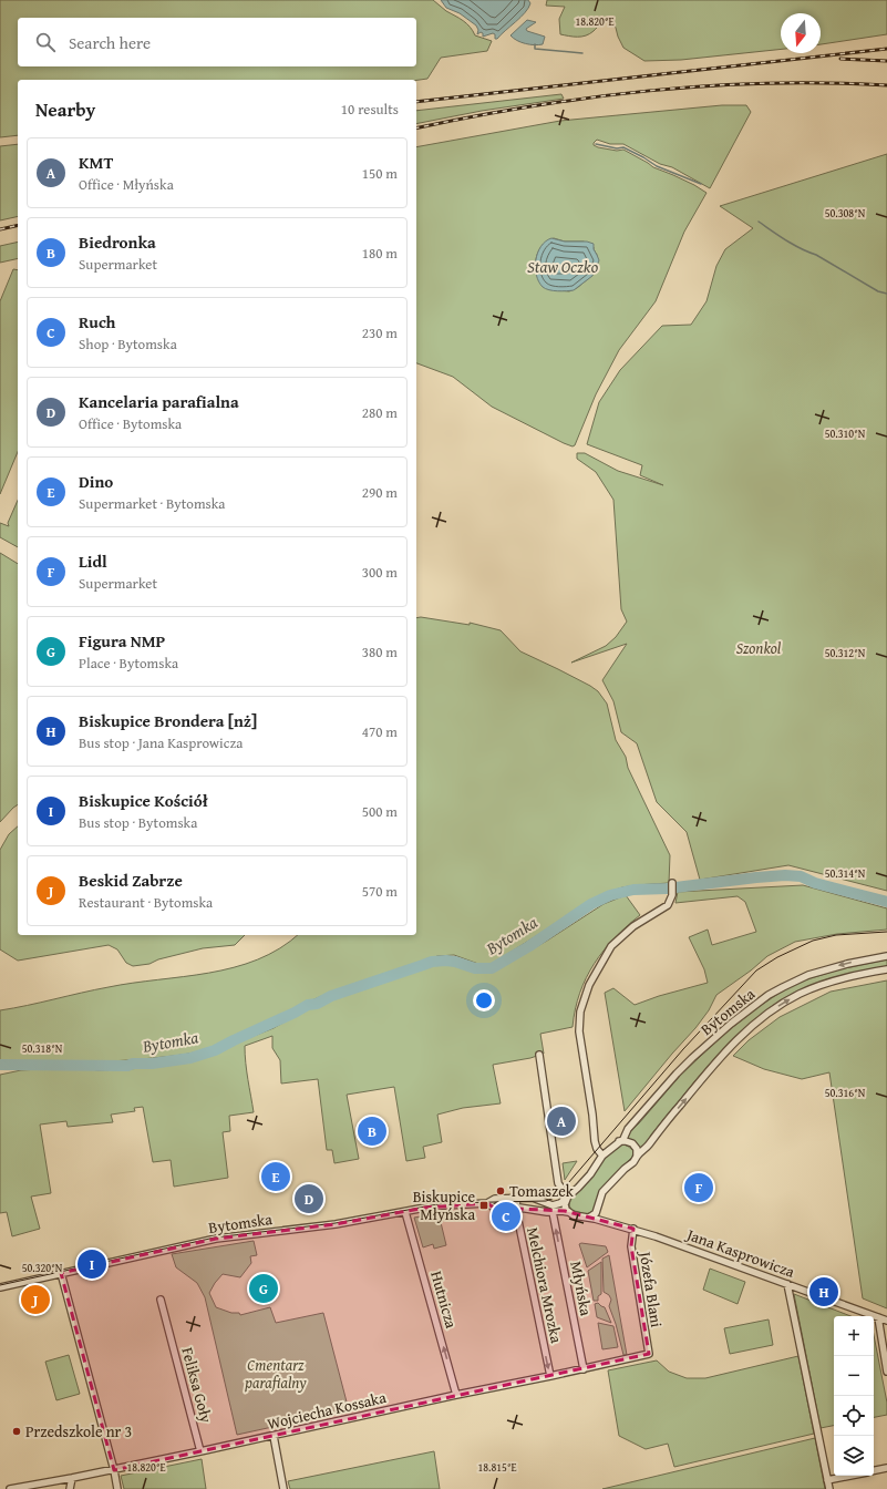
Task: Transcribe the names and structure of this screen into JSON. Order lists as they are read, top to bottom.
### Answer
{
  "streets": {
    "street": [
      "Bytomska",
      "Jana Kasprowicza",
      "Melchiora Mrozka",
      "Młyńska",
      "Józefa Blani",
      "Hutnicza",
      "Feliksa Goły",
      "Wojciecha Kossaka"
    ]
  },
  "crossings": [
    ["Bytomska", "Jana Kasprowicza"],
    ["Bytomska", "Melchiora Mrozka"],
    ["Bytomska", "Młyńska"],
    ["Bytomska", "Hutnicza"],
    ["Jana Kasprowicza", "Józefa Blani"],
    ["Melchiora Mrozka", "Wojciecha Kossaka"],
    ["Młyńska", "Wojciecha Kossaka"],
    ["Józefa Blani", "Wojciecha Kossaka"],
    ["Hutnicza", "Wojciecha Kossaka"],
    ["Feliksa Goły", "Wojciecha Kossaka"]
  ],
  "one_way": ["Melchiora Mrozka", "Młyńska", "Hutnicza"],
  "water": ["Staw Oczko", "Bytomka"],
  "parks": ["Szonkol", "Cmentarz parafialny"],
  "places": {
    "other": ["Tomaszek", "Przedszkole nr 3"],
    "transit": ["Biskupice Młyńska"]
  },
  "north": "bottom",
  "page": {
    "search": "Search here",
    "heading": ["Nearby", "10 results"],
    "list": [
      {
        "mark": "A",
        "name": "KMT",
        "note": "Office · Młyńska",
        "value": "150 m"
      },
      {
        "mark": "B",
        "name": "Biedronka",
        "note": "Supermarket",
        "value": "180 m"
      },
      {
        "mark": "C",
        "name": "Ruch",
        "note": "Shop · Bytomska",
        "value": "230 m"
      },
      {
        "mark": "D",
        "name": "Kancelaria parafialna",
        "note": "Office · Bytomska",
        "value": "280 m"
      },
      {
        "mark": "E",
        "name": "Dino",
        "note": "Supermarket · Bytomska",
        "value": "290 m"
      },
      {
        "mark": "F",
        "name": "Lidl",
        "note": "Supermarket",
        "value": "300 m"
      },
      {
        "mark": "G",
        "name": "Figura NMP",
        "note": "Place · Bytomska",
        "value": "380 m"
      },
      {
        "mark": "H",
        "name": "Biskupice Brondera [nż]",
        "note": "Bus stop · Jana Kasprowicza",
        "value": "470 m"
      },
      {
        "mark": "I",
        "name": "Biskupice Kościół",
        "note": "Bus stop · Bytomska",
        "value": "500 m"
      },
      {
        "mark": "J",
        "name": "Beskid Zabrze",
        "note": "Restaurant · Bytomska",
        "value": "570 m"
      }
    ],
    "pins": [
      "A",
      "B",
      "E",
      "F",
      "D",
      "C",
      "I",
      "G",
      "H",
      "J"
    ],
    "map_buttons": ["+", "−"]
  },
  "coordinates": [
    "18.820°E",
    "50.308°N",
    "50.310°N",
    "50.312°N",
    "50.314°N",
    "50.318°N",
    "50.316°N",
    "50.320°N",
    "18.815°E"
  ]
}
